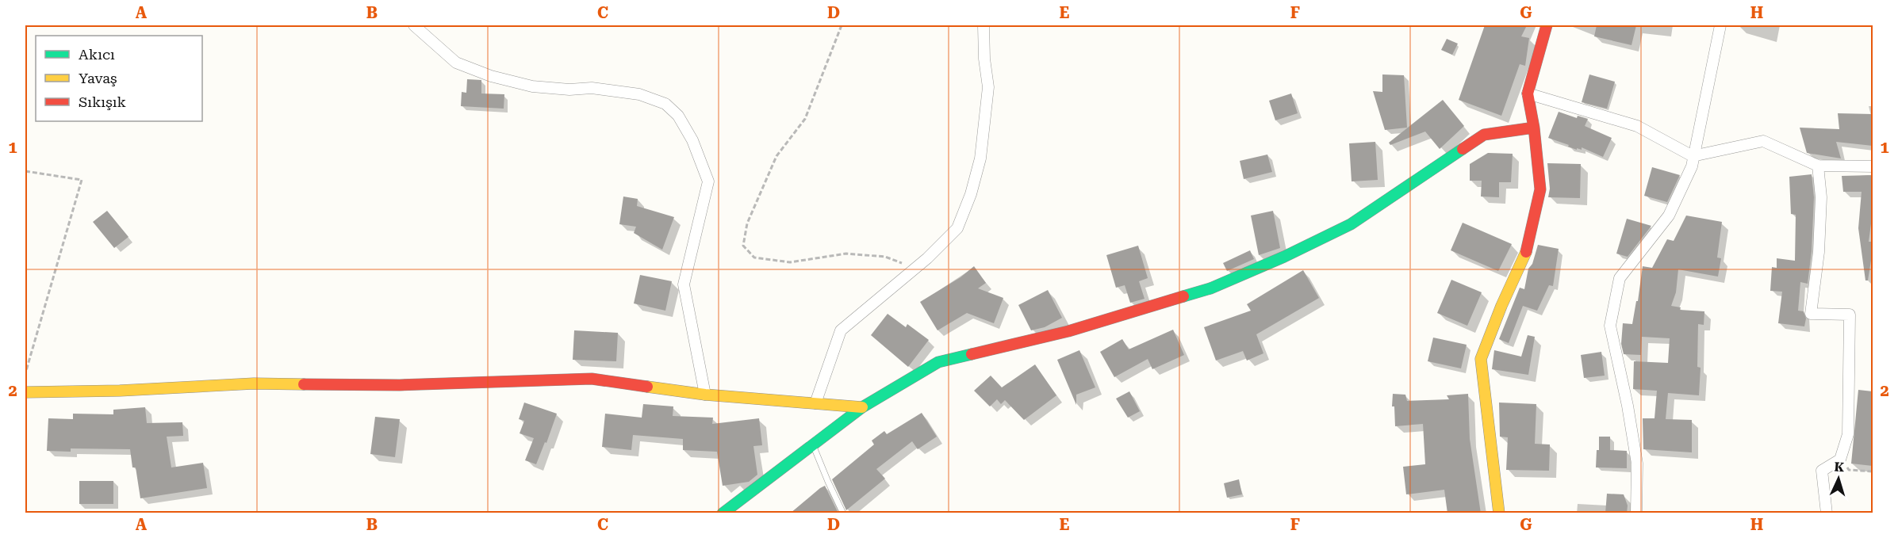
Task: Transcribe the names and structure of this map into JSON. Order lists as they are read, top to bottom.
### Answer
{
  "legend": ["Akıcı", "Yavaş", "Sıkışık"],
  "north": "top",
  "grid": {
    "columns": [
      "A",
      "B",
      "C",
      "D",
      "E",
      "F",
      "G",
      "H"
    ],
    "rows": ["1", "2"]
  }
}
